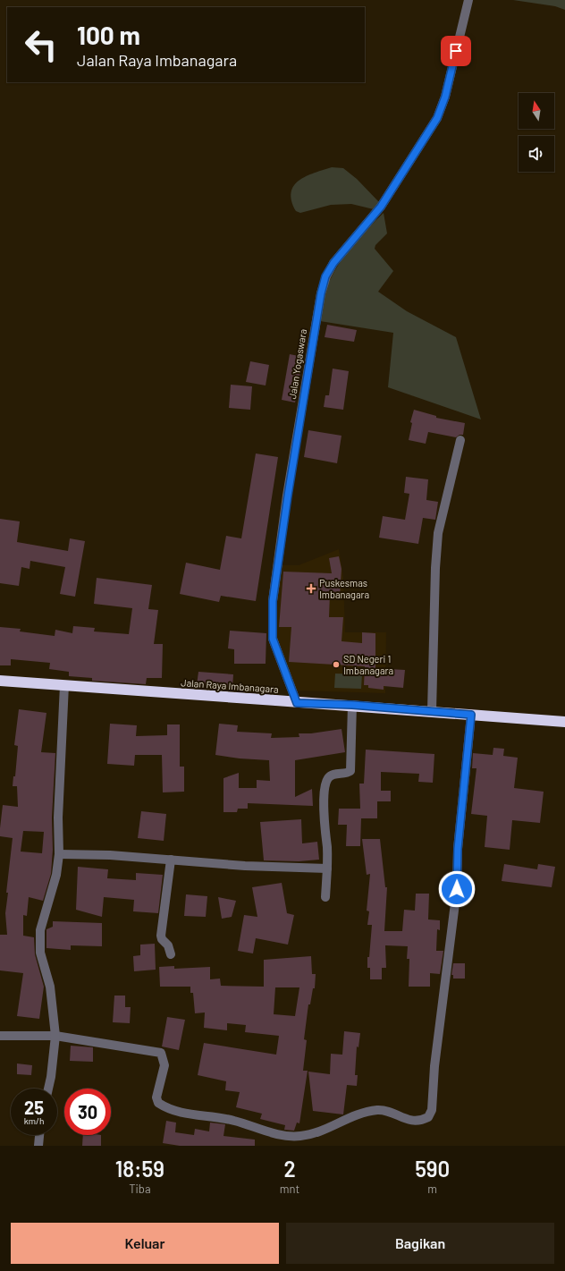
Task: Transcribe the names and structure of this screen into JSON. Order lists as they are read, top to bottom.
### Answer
{
  "streets": {
    "highway": ["Jalan Raya Imbanagara"],
    "street": ["Jalan Yogaswara"]
  },
  "crossings": [
    ["Jalan Yogaswara", "Jalan Raya Imbanagara"]
  ],
  "places": {
    "health": ["Puskesmas Imbanagara"],
    "other": ["SD Negeri 1 Imbanagara"]
  },
  "north": "top",
  "page": {
    "turn": ["100 m", "Jalan Raya Imbanagara"],
    "speed": "25 km/h",
    "limit": "30",
    "eta": [
      "18:59",
      "Tiba",
      "2",
      "mnt",
      "590",
      "m"
    ],
    "buttons": ["Keluar", "Bagikan"]
  }
}
